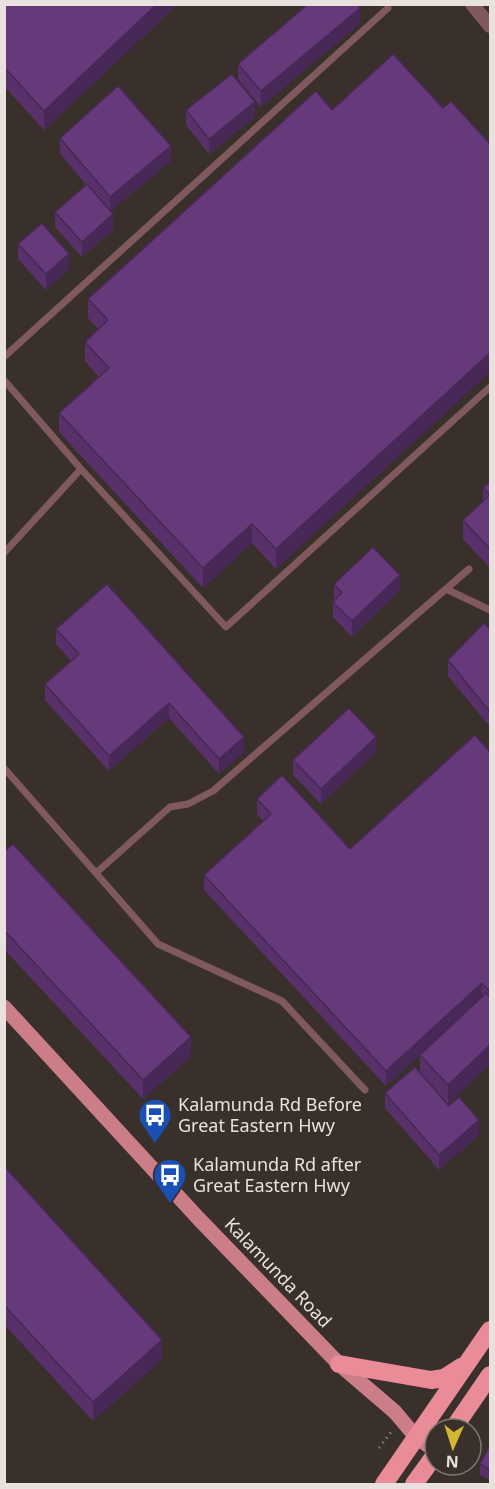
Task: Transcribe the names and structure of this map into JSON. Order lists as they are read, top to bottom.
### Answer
{
  "streets": {
    "main road": ["Kalamunda Road"]
  },
  "places": {
    "bus stop": ["Kalamunda Rd Before Great Eastern Hwy", "Kalamunda Rd after Great Eastern Hwy"]
  },
  "north": "bottom"
}
